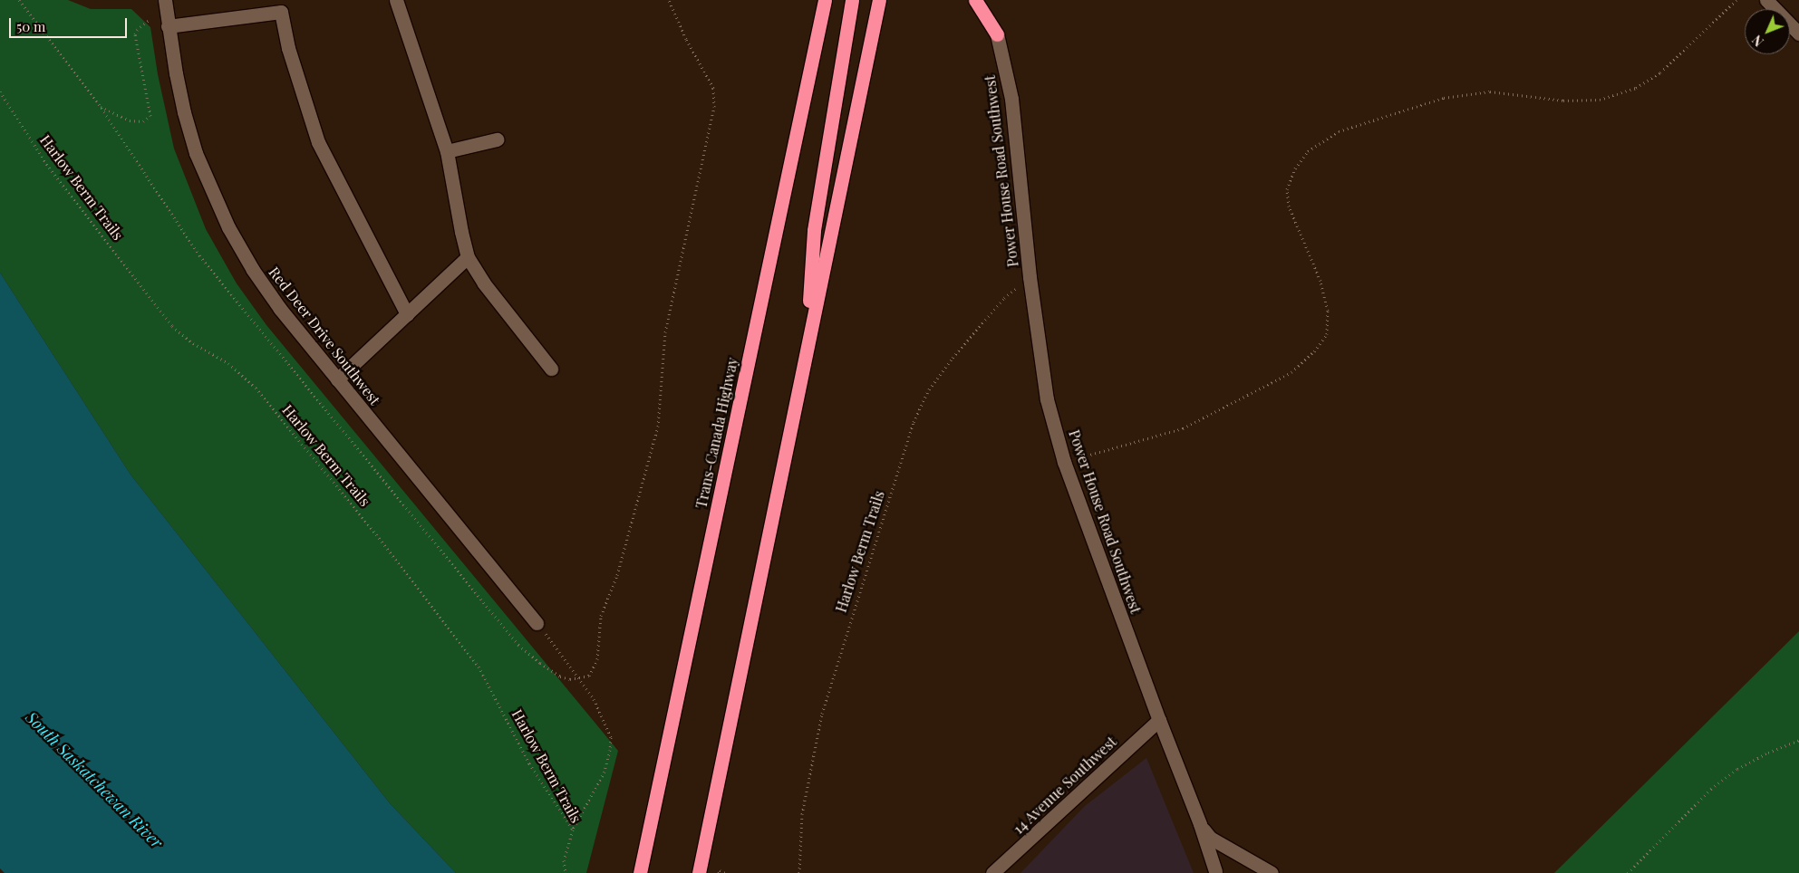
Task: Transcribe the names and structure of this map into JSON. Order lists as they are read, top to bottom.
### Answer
{
  "streets": {
    "highway": ["Trans-Canada Highway"],
    "street": ["Power House Road Southwest", "Red Deer Drive Southwest", "14 Avenue Southwest"],
    "path": ["Harlow Berm Trails"]
  },
  "crossings": [
    ["Power House Road Southwest", "Harlow Berm Trails"],
    ["Power House Road Southwest", "14 Avenue Southwest"]
  ],
  "water": ["South Saskatchewan River"],
  "scale_bar": "50 m",
  "north": "bottom left"
}
